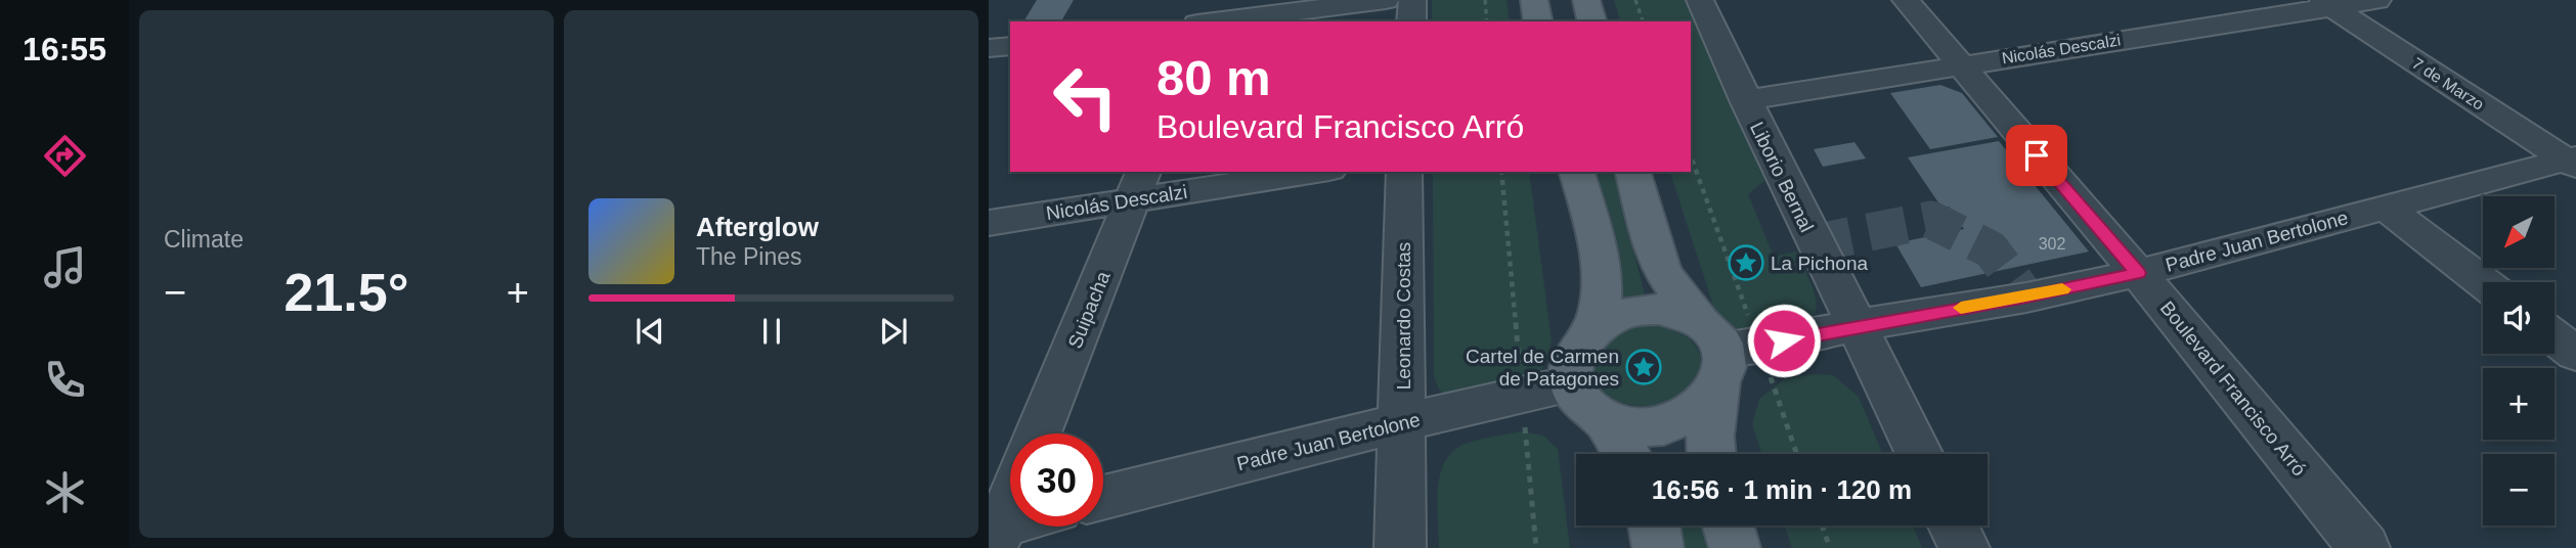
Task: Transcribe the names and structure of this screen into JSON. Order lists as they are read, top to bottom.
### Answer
{
  "streets": {
    "street": [
      "Nicolás Descalzi",
      "7 de Marzo",
      "Liborio Bernal",
      "Padre Juan Bertolone",
      "Suipacha",
      "Leonardo Costas",
      "Boulevard Francisco Arró"
    ]
  },
  "crossings": [
    ["Nicolás Descalzi", "7 de Marzo"],
    ["Nicolás Descalzi", "Liborio Bernal"],
    ["Nicolás Descalzi", "Suipacha"],
    ["Nicolás Descalzi", "Boulevard Francisco Arró"],
    ["7 de Marzo", "Padre Juan Bertolone"],
    ["Liborio Bernal", "Padre Juan Bertolone"],
    ["Padre Juan Bertolone", "Leonardo Costas"],
    ["Padre Juan Bertolone", "Boulevard Francisco Arró"]
  ],
  "places": {
    "place": ["La Pichona", "Cartel de Carmen de Patagones"]
  },
  "house_numbers": ["302"],
  "north": "bottom left",
  "page": {
    "tabs": "16:55",
    "tile": "Climate",
    "turn": ["80 m", "Boulevard Francisco Arró"],
    "map_buttons": ["+", "−"],
    "song": ["Afterglow", "The Pines"],
    "heat": ["−", "21.5°", "+"],
    "limit": "30",
    "trip": "16:56 · 1 min · 120 m"
  }
}
